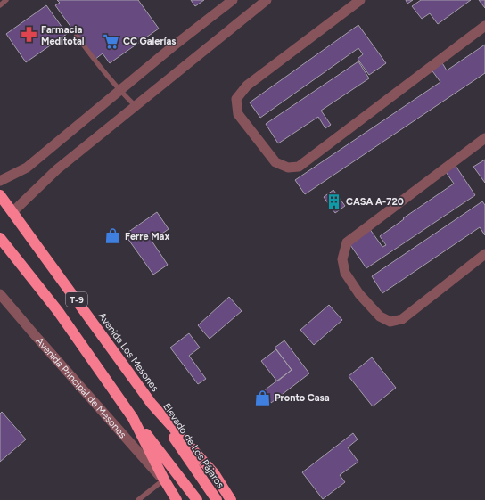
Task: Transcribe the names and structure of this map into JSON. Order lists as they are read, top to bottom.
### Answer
{
  "streets": {
    "highway": ["T-9", "Avenida Los Mesones", "Elevado de Los Pájaros"],
    "street": ["Avenida Principal de Mesones"]
  },
  "crossings": [
    ["T-9", "Avenida Principal de Mesones"],
    ["Avenida Los Mesones", "Elevado de Los Pájaros"]
  ],
  "places": {
    "pharmacy": ["Farmacia Meditotal"],
    "supermarket": ["CC Galerías"],
    "building": ["CASA A-720"],
    "shop": ["Ferre Max", "Pronto Casa"]
  }
}
